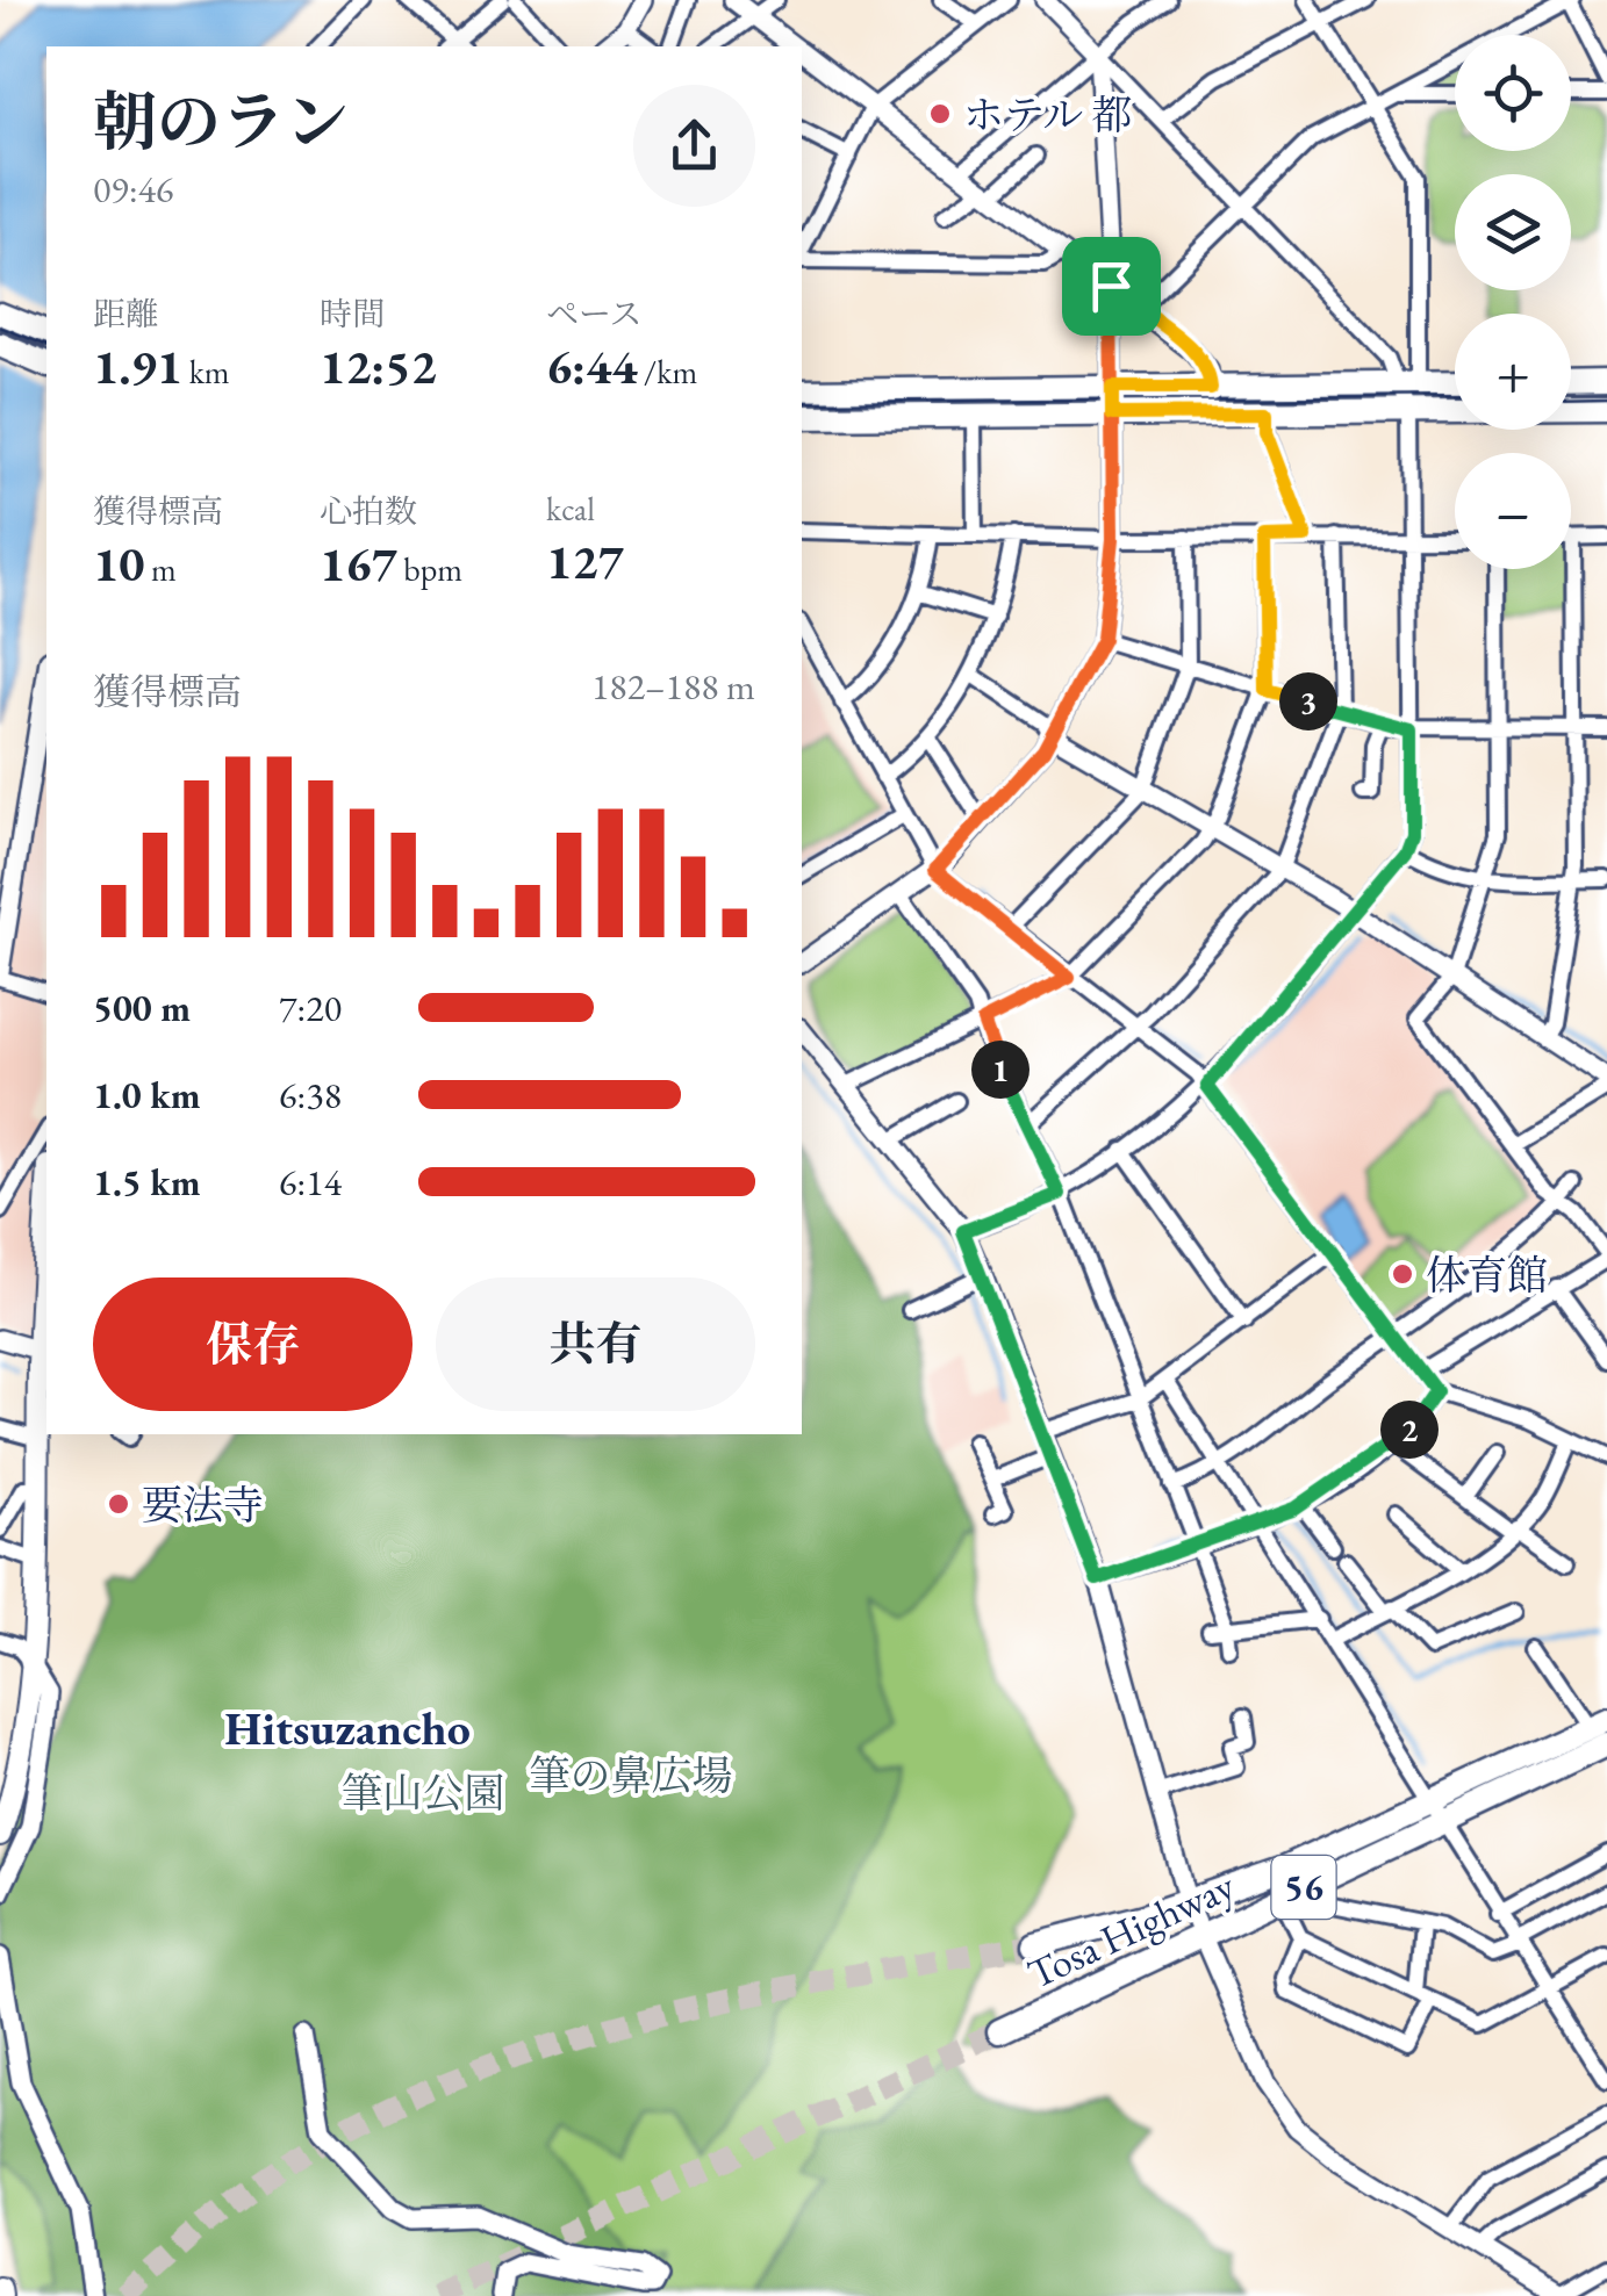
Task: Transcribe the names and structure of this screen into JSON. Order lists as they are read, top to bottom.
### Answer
{
  "streets": {
    "main road": ["56", "Tosa Highway"]
  },
  "districts": ["Hitsuzancho"],
  "parks": ["筆の鼻広場", "筆山公園"],
  "places": ["ホテル 都", "体育館", "要法寺"],
  "page": {
    "map_buttons": ["+", "−"],
    "heading": ["朝のラン", "09:46"],
    "stats": [
      ["距離", "1.91 km"],
      ["時間", "12:52"],
      ["ペース", "6:44 /km"],
      ["獲得標高", "10 m"],
      ["心拍数", "167 bpm"],
      ["kcal", "127"]
    ],
    "chart": ["獲得標高", "182–188 m"],
    "pins": ["3", "1", "2"],
    "list": [
      {
        "name": "500 m",
        "note": "7:20"
      },
      {
        "name": "1.0 km",
        "note": "6:38"
      },
      {
        "name": "1.5 km",
        "note": "6:14"
      }
    ],
    "buttons": ["保存", "共有"]
  }
}
